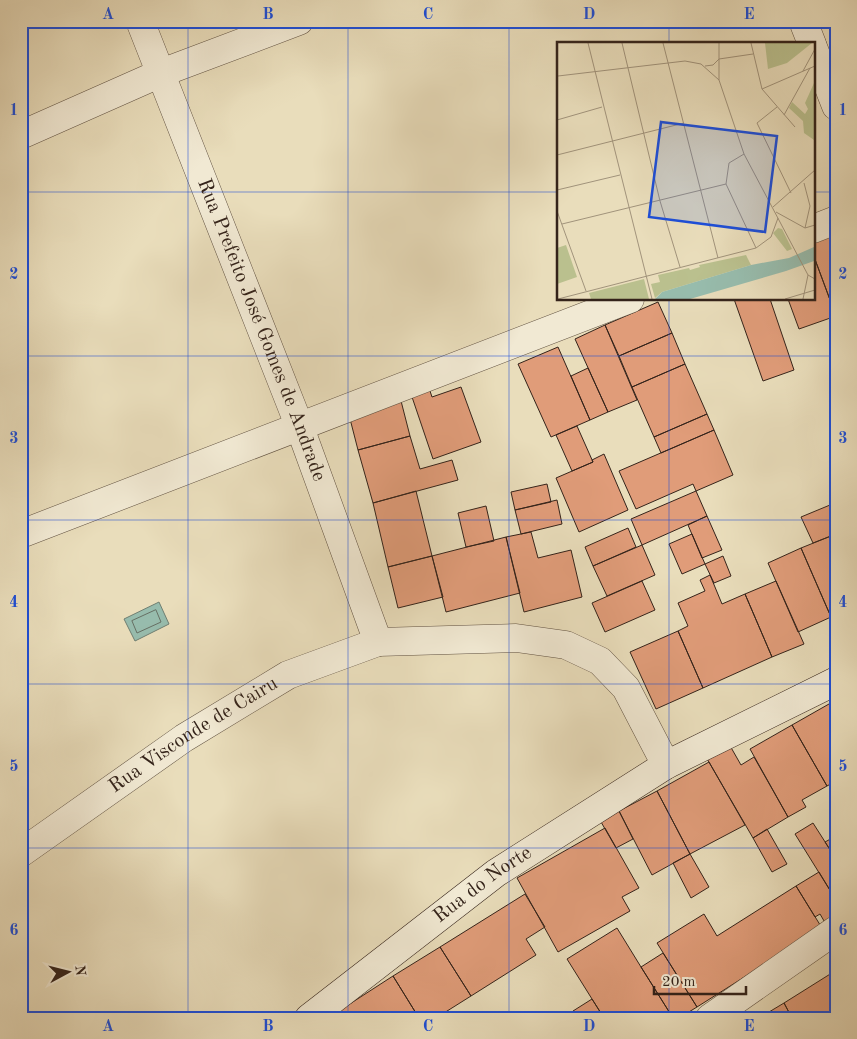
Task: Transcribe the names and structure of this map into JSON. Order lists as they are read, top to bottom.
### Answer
{
  "streets": {
    "street": ["Rua Prefeito José Gomes de Andrade", "Rua Visconde de Cairu", "Rua do Norte"]
  },
  "crossings": [
    ["Rua Prefeito José Gomes de Andrade", "Rua Visconde de Cairu"]
  ],
  "scale_bar": "20 m",
  "north": "right",
  "grid": {
    "columns": [
      "A",
      "B",
      "C",
      "D",
      "E"
    ],
    "rows": [
      "1",
      "2",
      "3",
      "4",
      "5",
      "6"
    ]
  }
}
